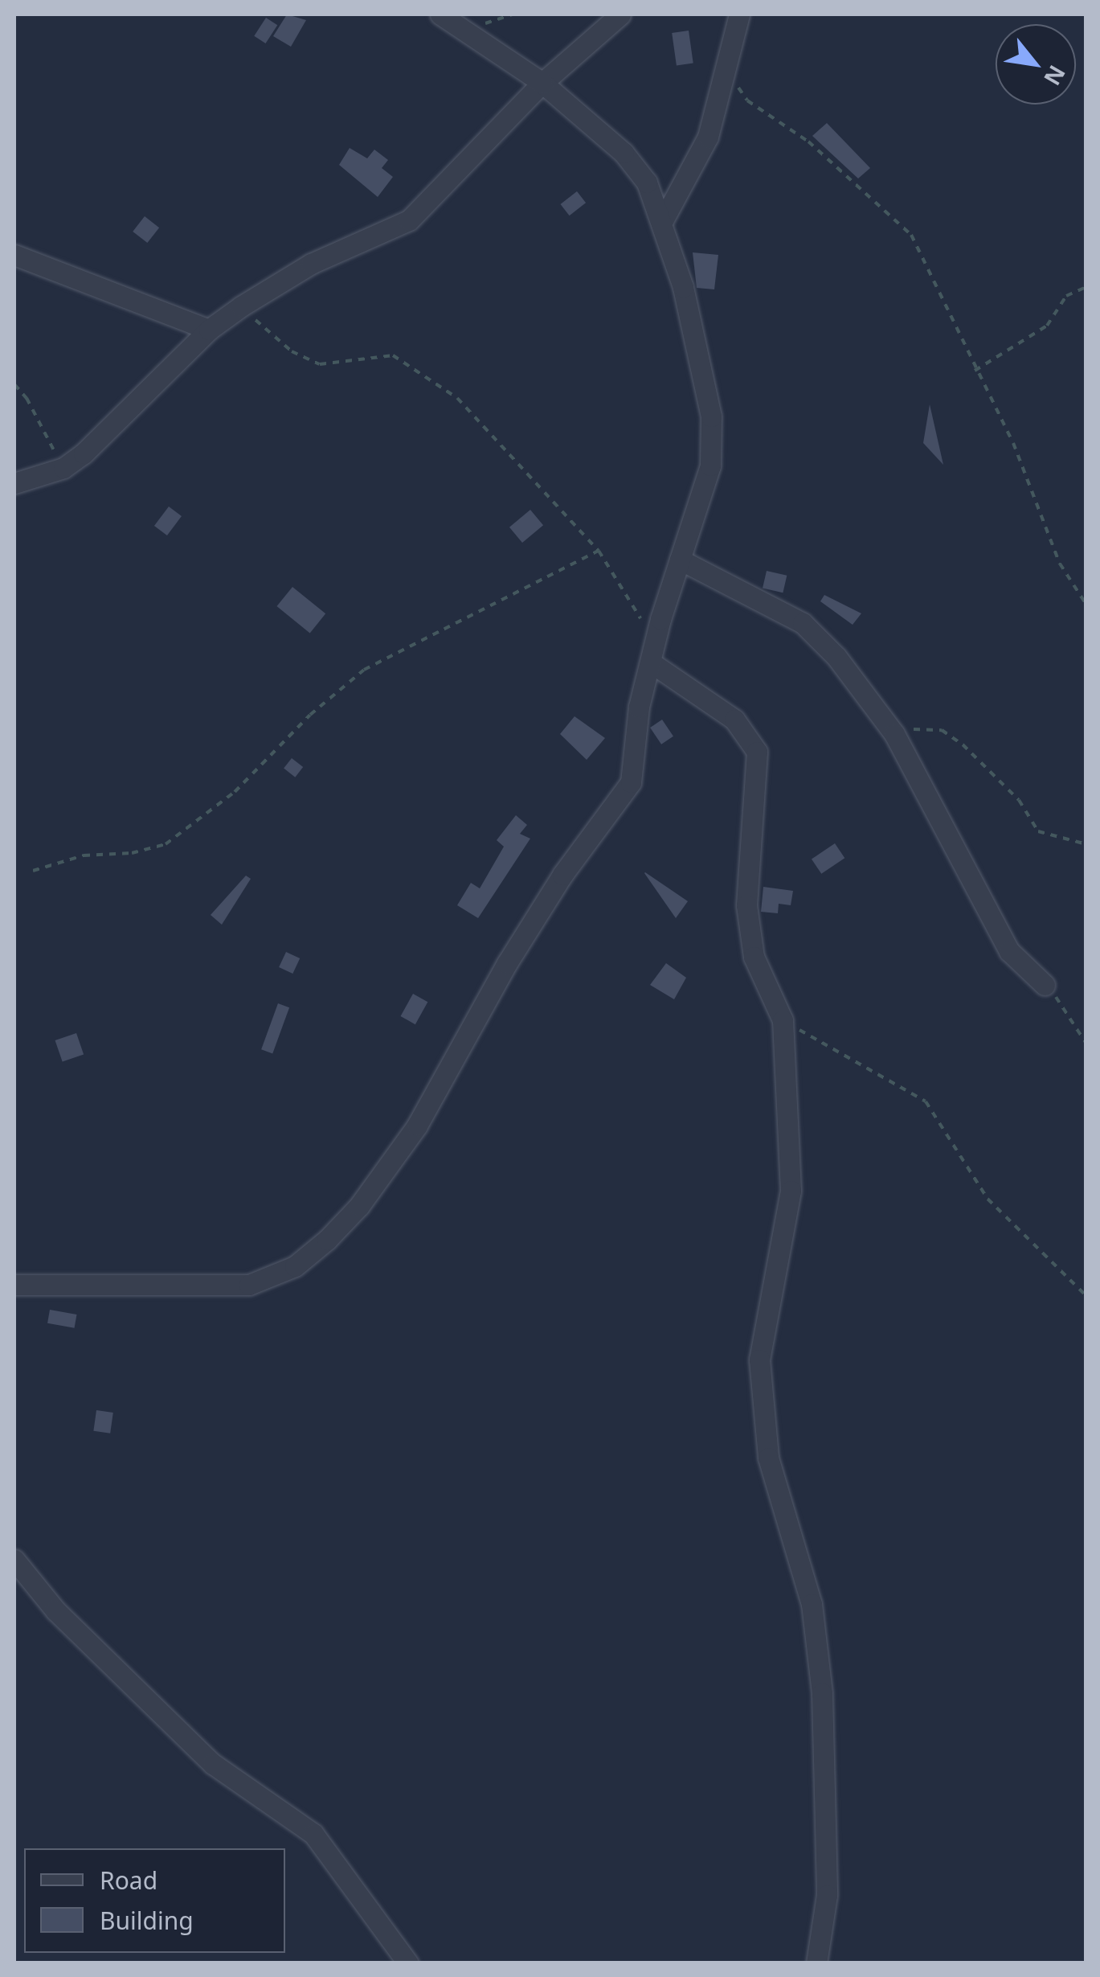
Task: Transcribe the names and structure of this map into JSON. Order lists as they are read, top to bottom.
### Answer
{
  "legend": ["Road", "Building"],
  "north": "bottom right"
}
